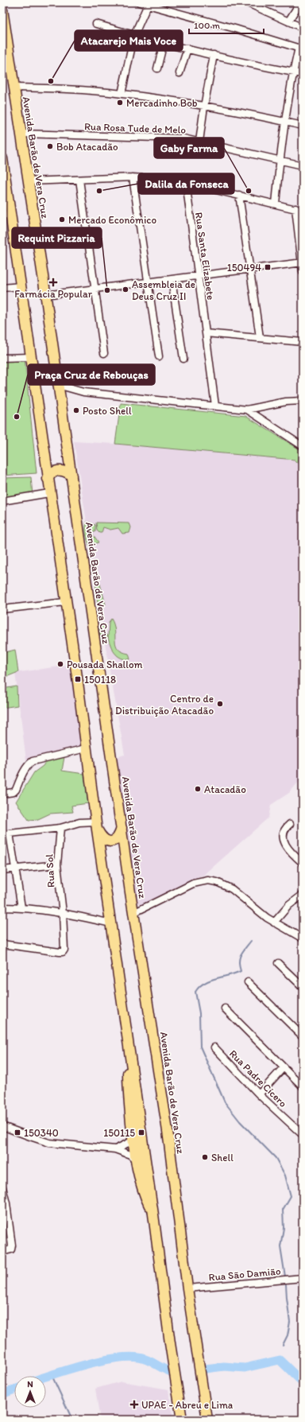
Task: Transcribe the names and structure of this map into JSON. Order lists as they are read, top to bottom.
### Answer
{
  "streets": {
    "highway": ["Avenida Barão de Vera Cruz"],
    "street": [
      "Rua Rosa Tude de Melo",
      "Rua Santa Elizabete",
      "Rua Sol",
      "Rua Padre Cícero",
      "Rua São Damião"
    ]
  },
  "crossings": [
    ["Rua Rosa Tude de Melo", "Avenida Barão de Vera Cruz"],
    ["Avenida Barão de Vera Cruz", "Rua São Damião"]
  ],
  "places": {
    "other": [
      "Atacarejo Mais Voce",
      "Mercadinho Bob",
      "Bob Atacadão",
      "Dalila da Fonseca",
      "Gaby Farma",
      "Mercado Econômico",
      "Assembleia de Deus Cruz II",
      "Requint Pizzaria",
      "Posto Shell",
      "Praça Cruz de Rebouças",
      "Pousada Shallom",
      "Centro de Distribuição Atacadão",
      "Atacadão",
      "Shell"
    ],
    "transit": [
      "150494",
      "150118",
      "150340",
      "150115"
    ],
    "health": ["Farmácia Popular", "UPAE - Abreu e Lima"]
  },
  "scale_bar": "100 m",
  "north": "top"
}
